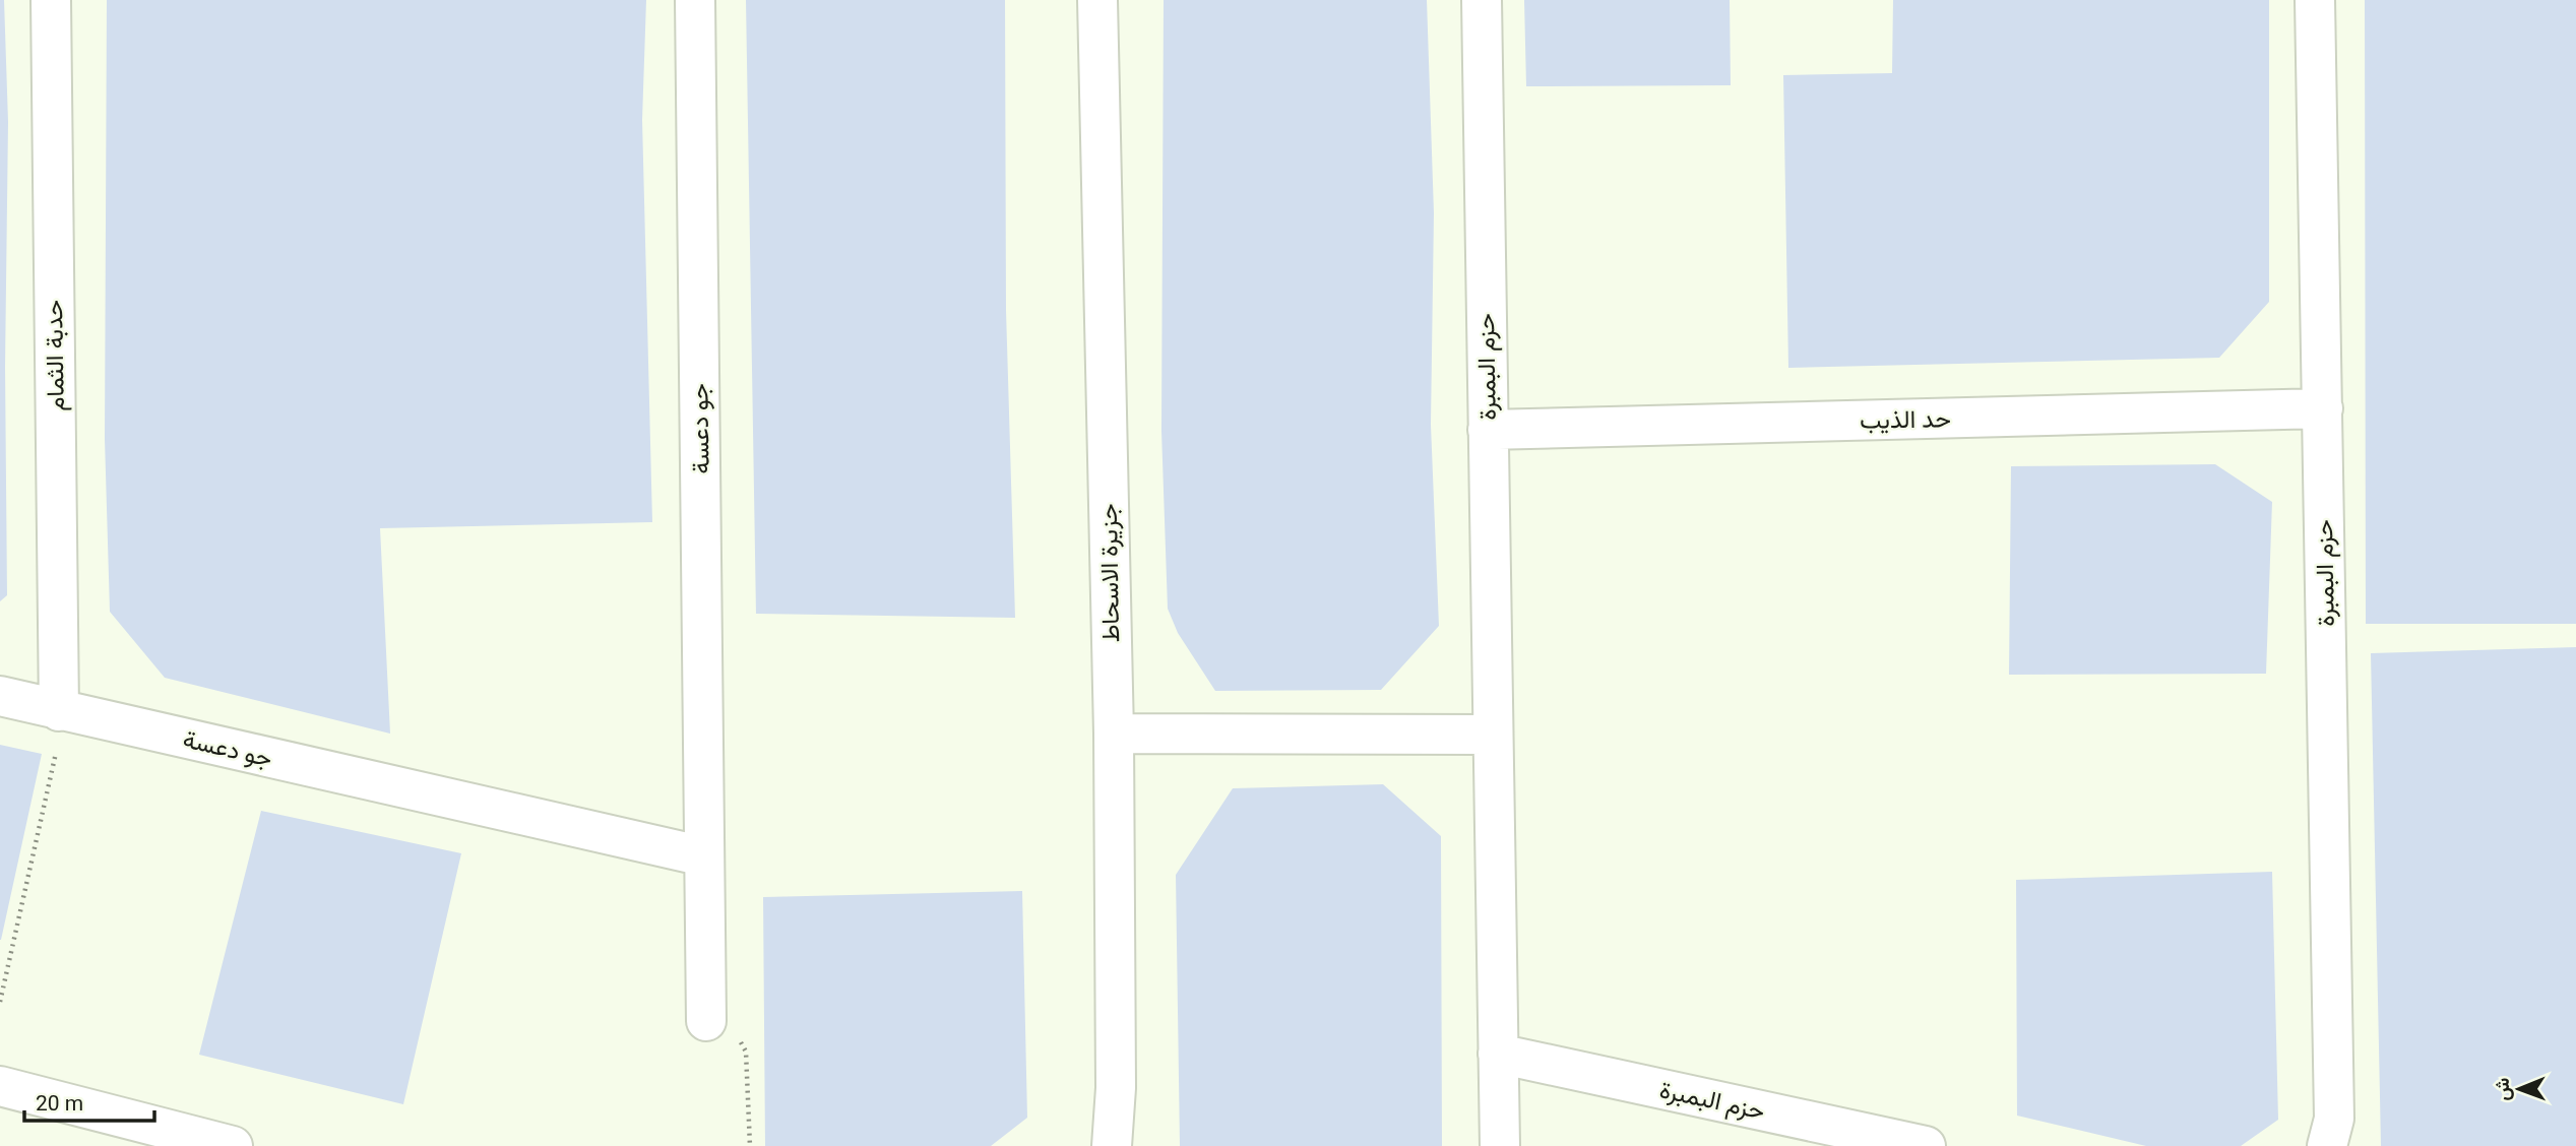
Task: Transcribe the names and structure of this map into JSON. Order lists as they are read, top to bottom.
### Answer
{
  "streets": {
    "street": [
      "حدبة الثمام",
      "حزم البمبرة",
      "حد الذيب",
      "جو دعسة",
      "جزيرة الاسحاط"
    ]
  },
  "crossings": [
    ["حدبة الثمام", "جو دعسة"],
    ["حزم البمبرة", "حد الذيب"]
  ],
  "scale_bar": "20 m",
  "north": "left"
}
